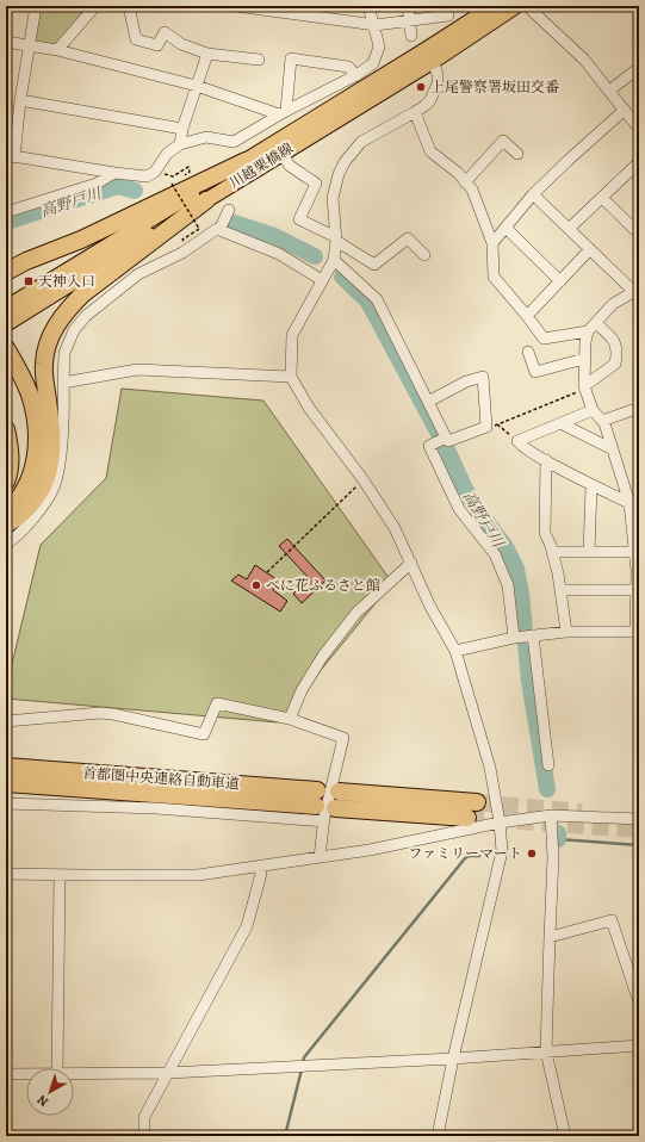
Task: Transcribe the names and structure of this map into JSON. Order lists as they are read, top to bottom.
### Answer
{
  "streets": {
    "highway": ["首都圏中央連絡自動車道"],
    "main road": ["川越栗橋線"]
  },
  "water": ["高野戸川"],
  "places": {
    "other": ["上尾警察署坂田交番", "べに花ふるさと館", "ファミリーマート"],
    "transit": ["天神入口"]
  },
  "north": "bottom left"
}
